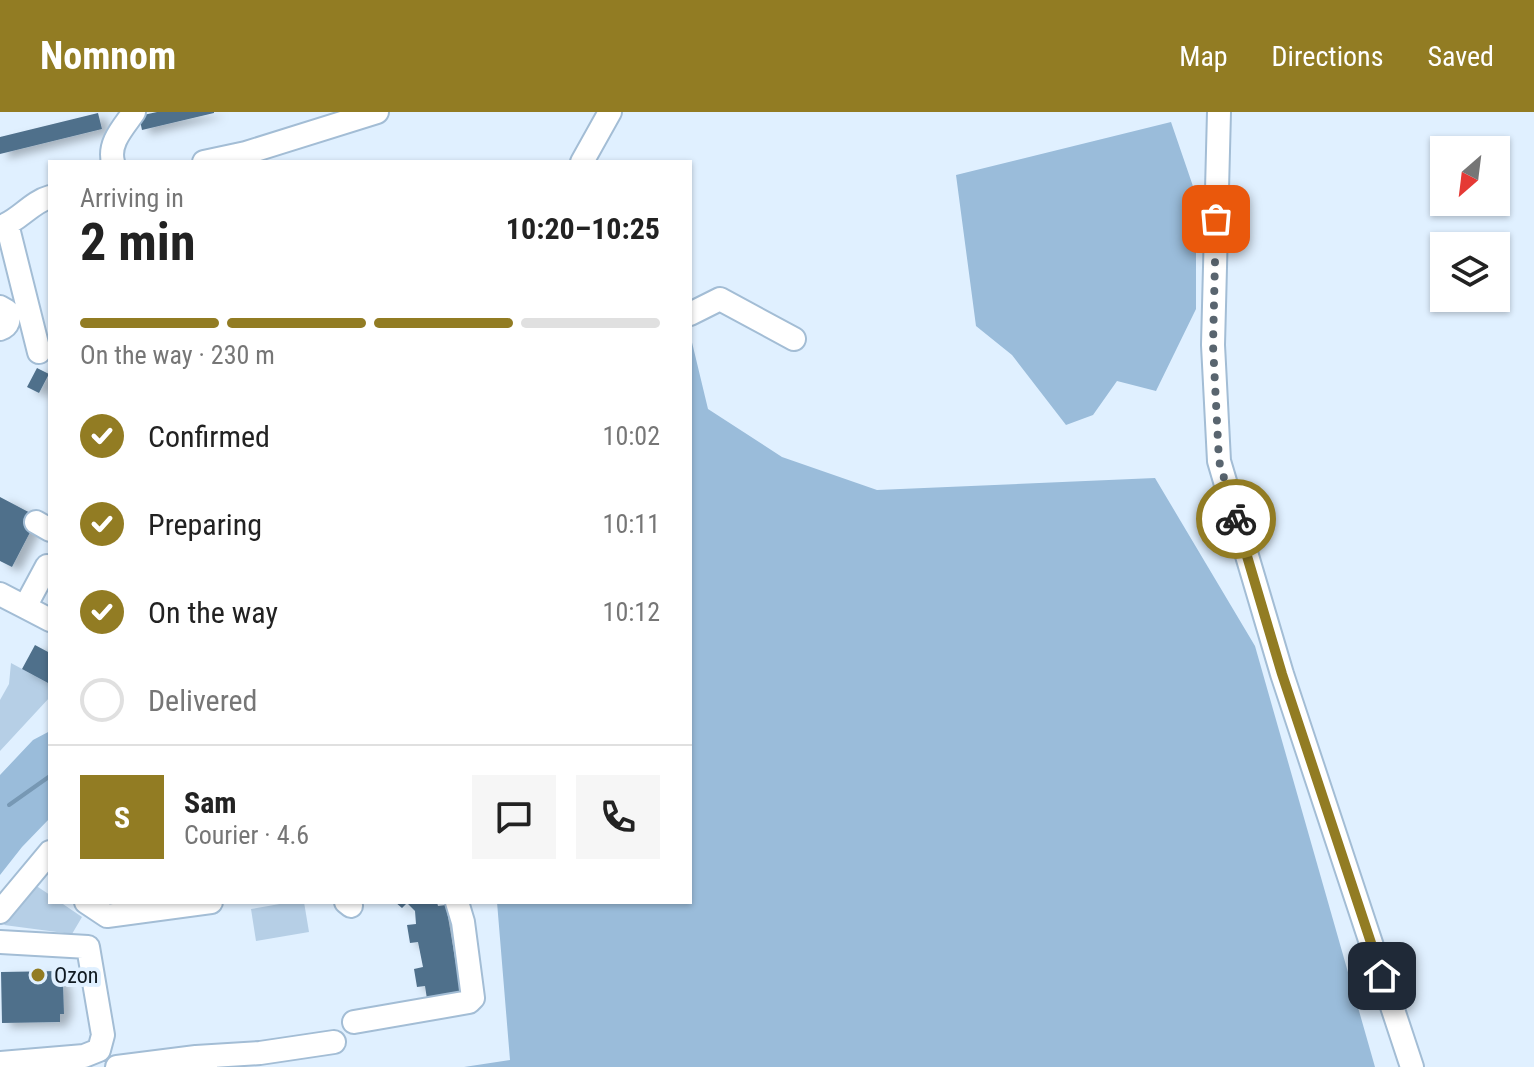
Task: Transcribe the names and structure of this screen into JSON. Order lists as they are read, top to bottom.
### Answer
{
  "places": ["Ozon"],
  "north": "bottom left",
  "page": {
    "header": "Nomnom",
    "nav": ["Map", "Directions", "Saved"],
    "heading": ["2 min", "Arriving in", "10:20–10:25"],
    "panel": ["Sam", "Courier · 4.6"],
    "bar": "On the way · 230 m",
    "list": [
      ["Confirmed", "10:02"],
      ["Preparing", "10:11"],
      ["On the way", "10:12"],
      "Delivered"
    ],
    "round": "S"
  }
}
